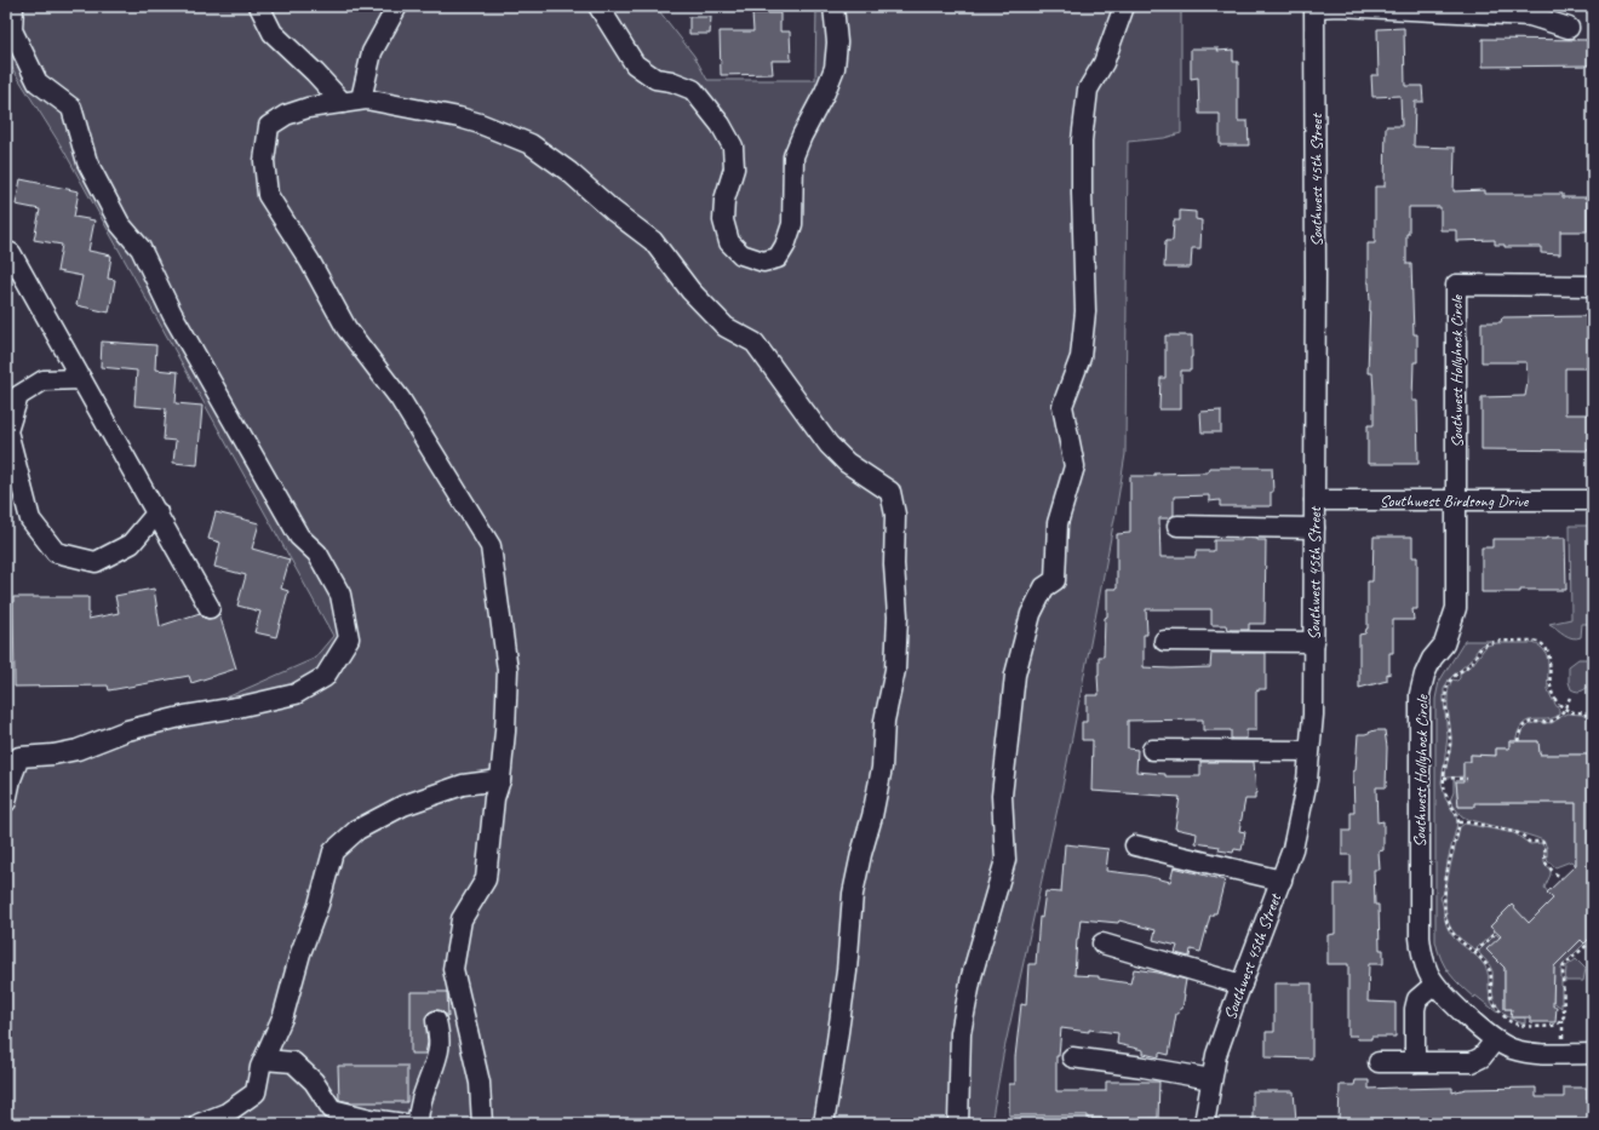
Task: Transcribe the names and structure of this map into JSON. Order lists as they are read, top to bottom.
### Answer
{
  "streets": {
    "street": ["Southwest 45th Street", "Southwest Hollyhock Circle", "Southwest Birdsong Drive"]
  },
  "crossings": [
    ["Southwest 45th Street", "Southwest Birdsong Drive"],
    ["Southwest Hollyhock Circle", "Southwest Birdsong Drive"]
  ]
}
